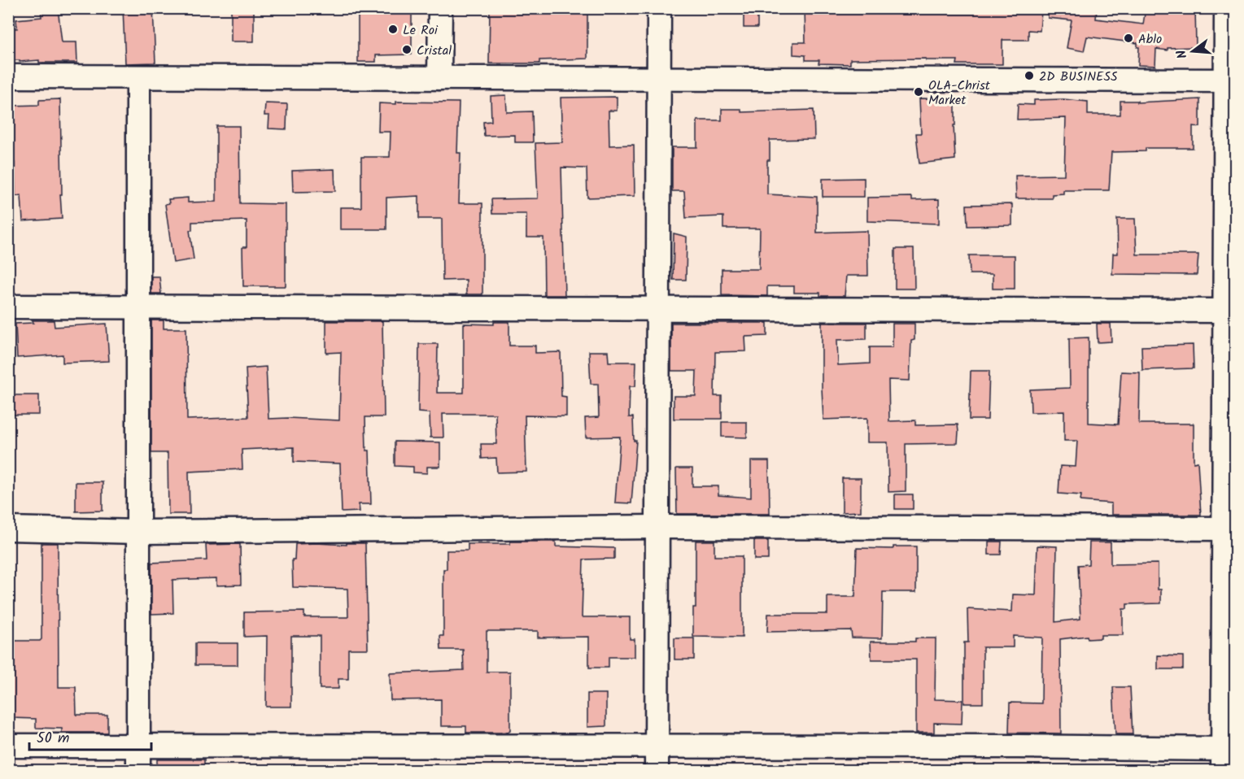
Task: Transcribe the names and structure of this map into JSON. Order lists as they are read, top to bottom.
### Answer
{
  "places": [
    "Le Roi",
    "Ablo",
    "Cristal",
    "2D BUSINESS",
    "OLA-Christ Market"
  ],
  "scale_bar": "50 m",
  "north": "left"
}
